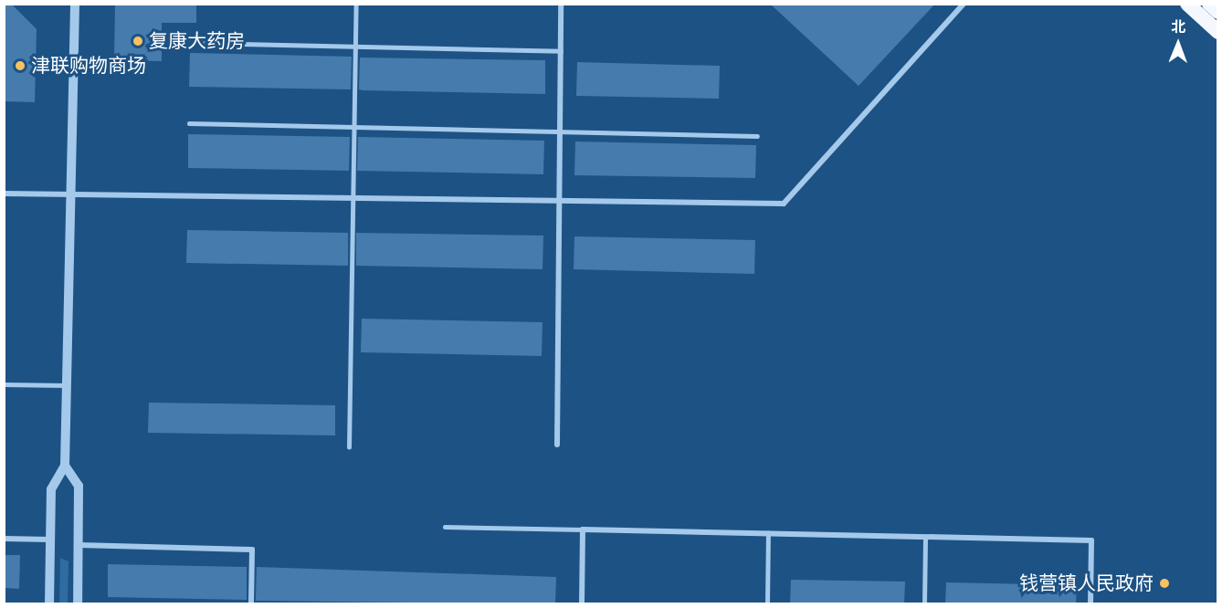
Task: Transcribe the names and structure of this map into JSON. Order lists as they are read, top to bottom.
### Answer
{
  "places": ["复康大药房", "津联购物商场", "钱营镇人民政府"],
  "north": "top"
}
